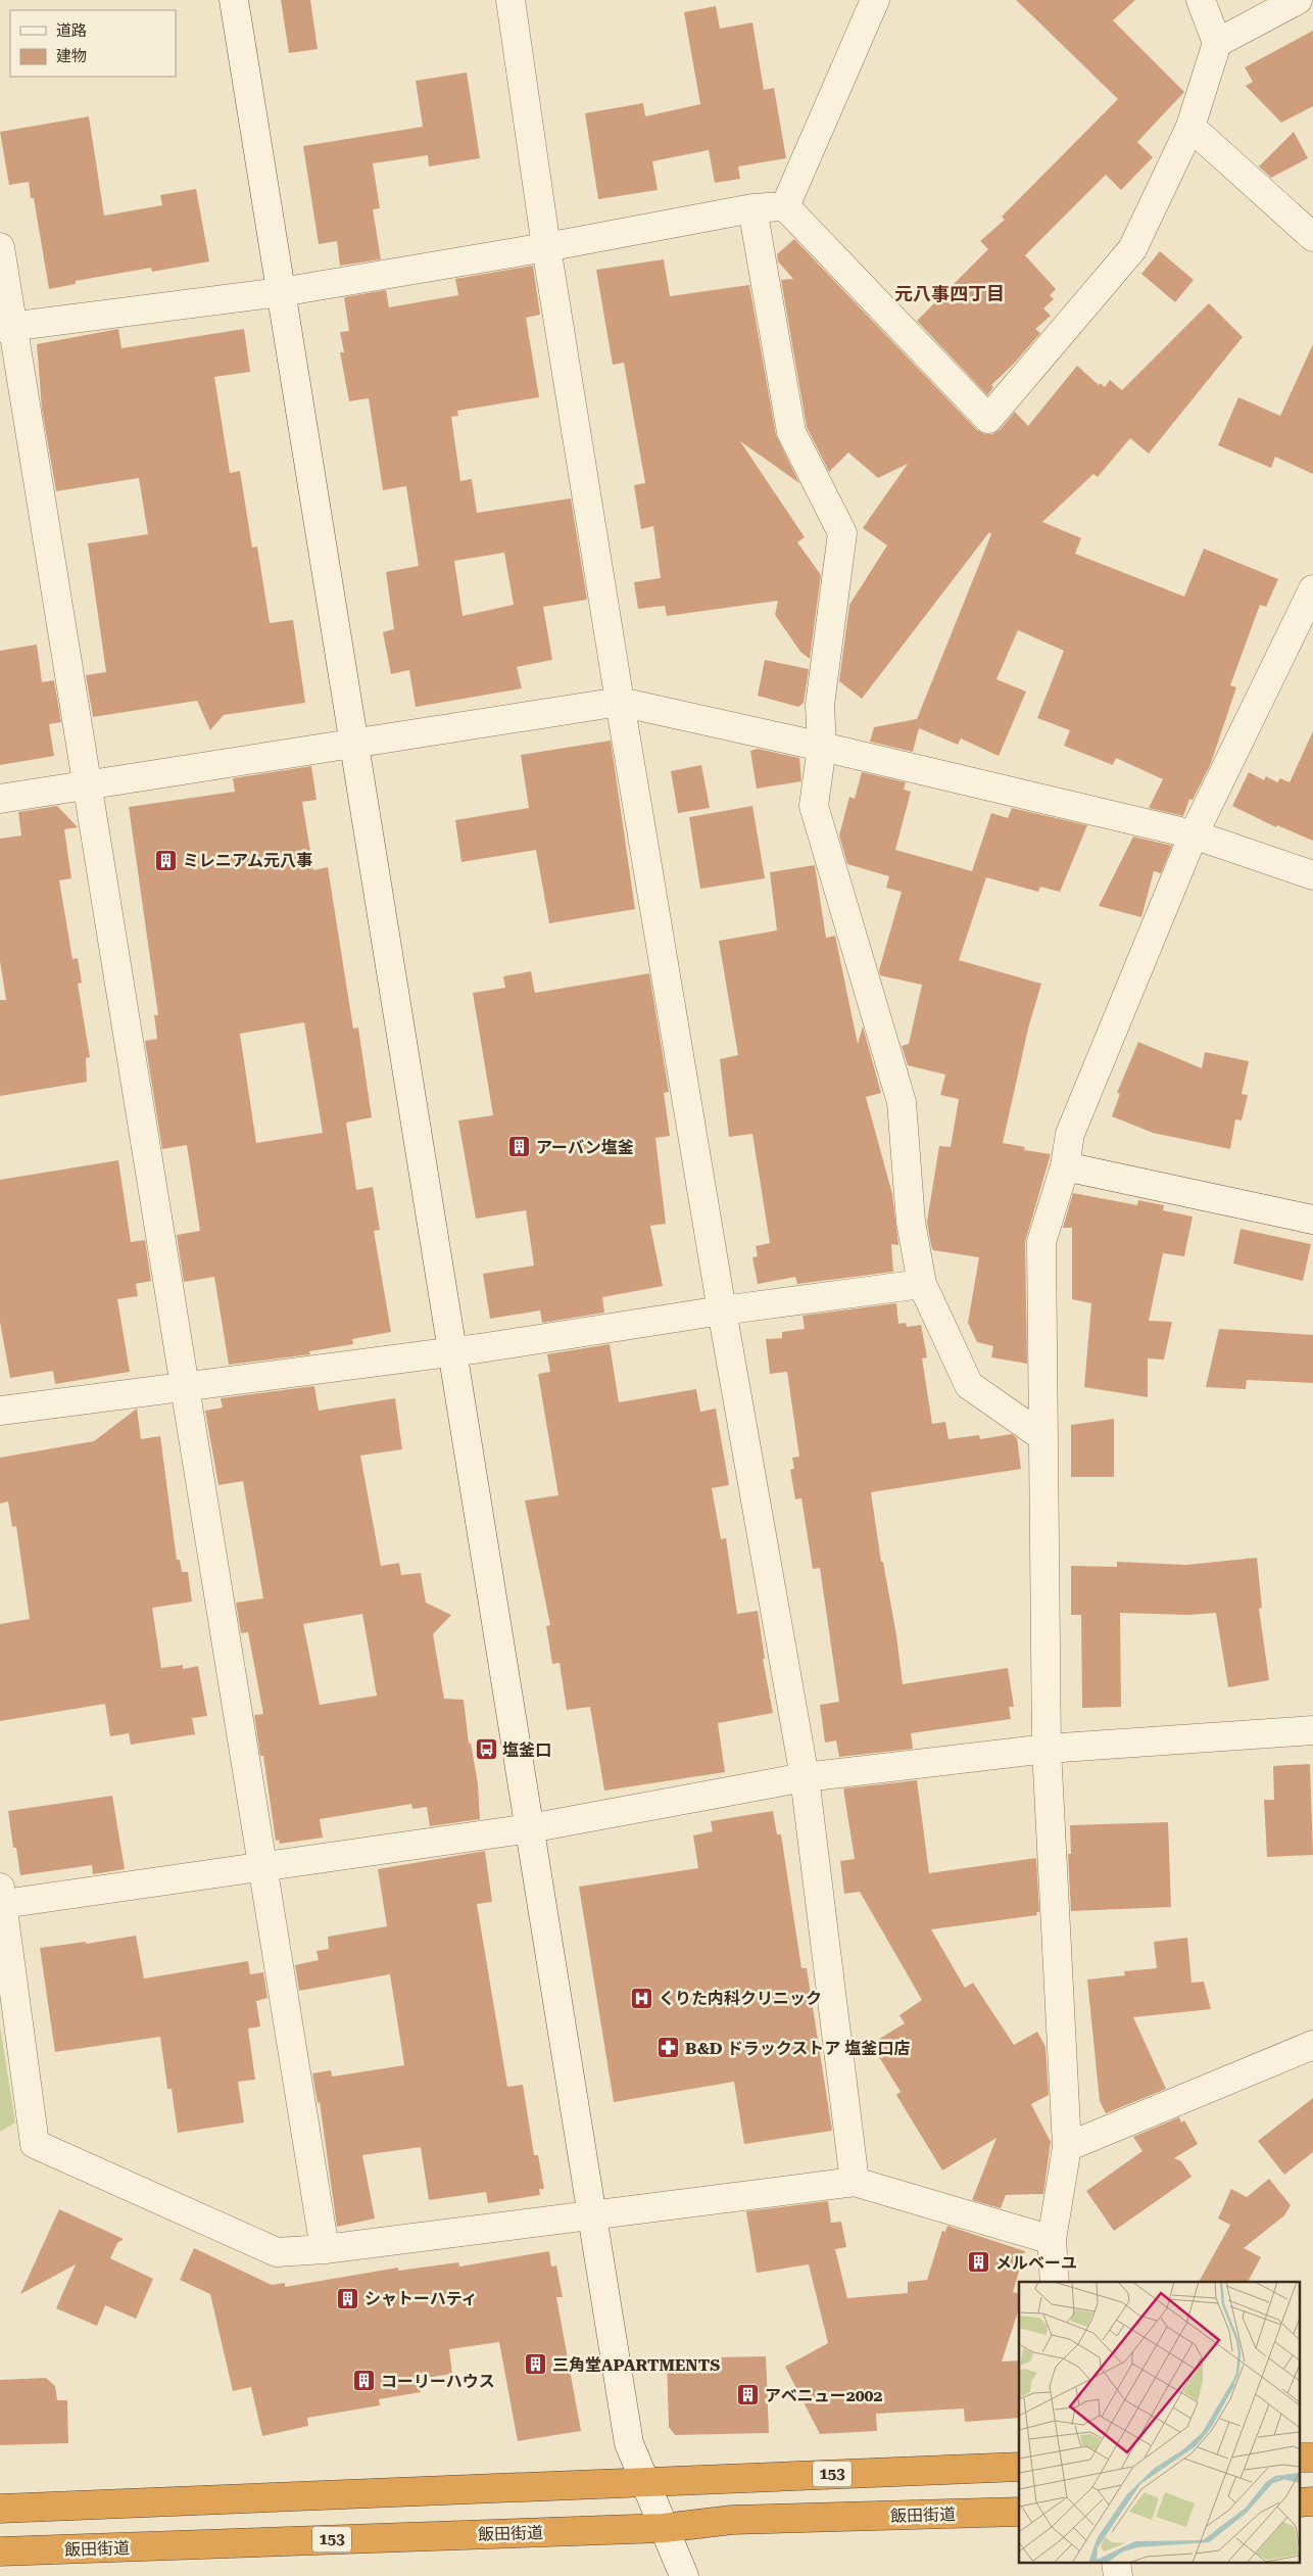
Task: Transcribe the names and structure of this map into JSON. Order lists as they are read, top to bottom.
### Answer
{
  "streets": {
    "highway": ["153", "飯田街道"]
  },
  "districts": ["元八事四丁目"],
  "places": {
    "building": [
      "ミレニアム元八事",
      "アーバン塩釜",
      "メルベーユ",
      "シャトーハティ",
      "三角堂APARTMENTS",
      "コーリーハウス",
      "アベニュー2002"
    ],
    "bus stop": ["塩釜口"],
    "hospital": ["くりた内科クリニック"],
    "pharmacy": ["B&D ドラックストア 塩釜口店"]
  },
  "legend": ["道路", "建物"]
}
